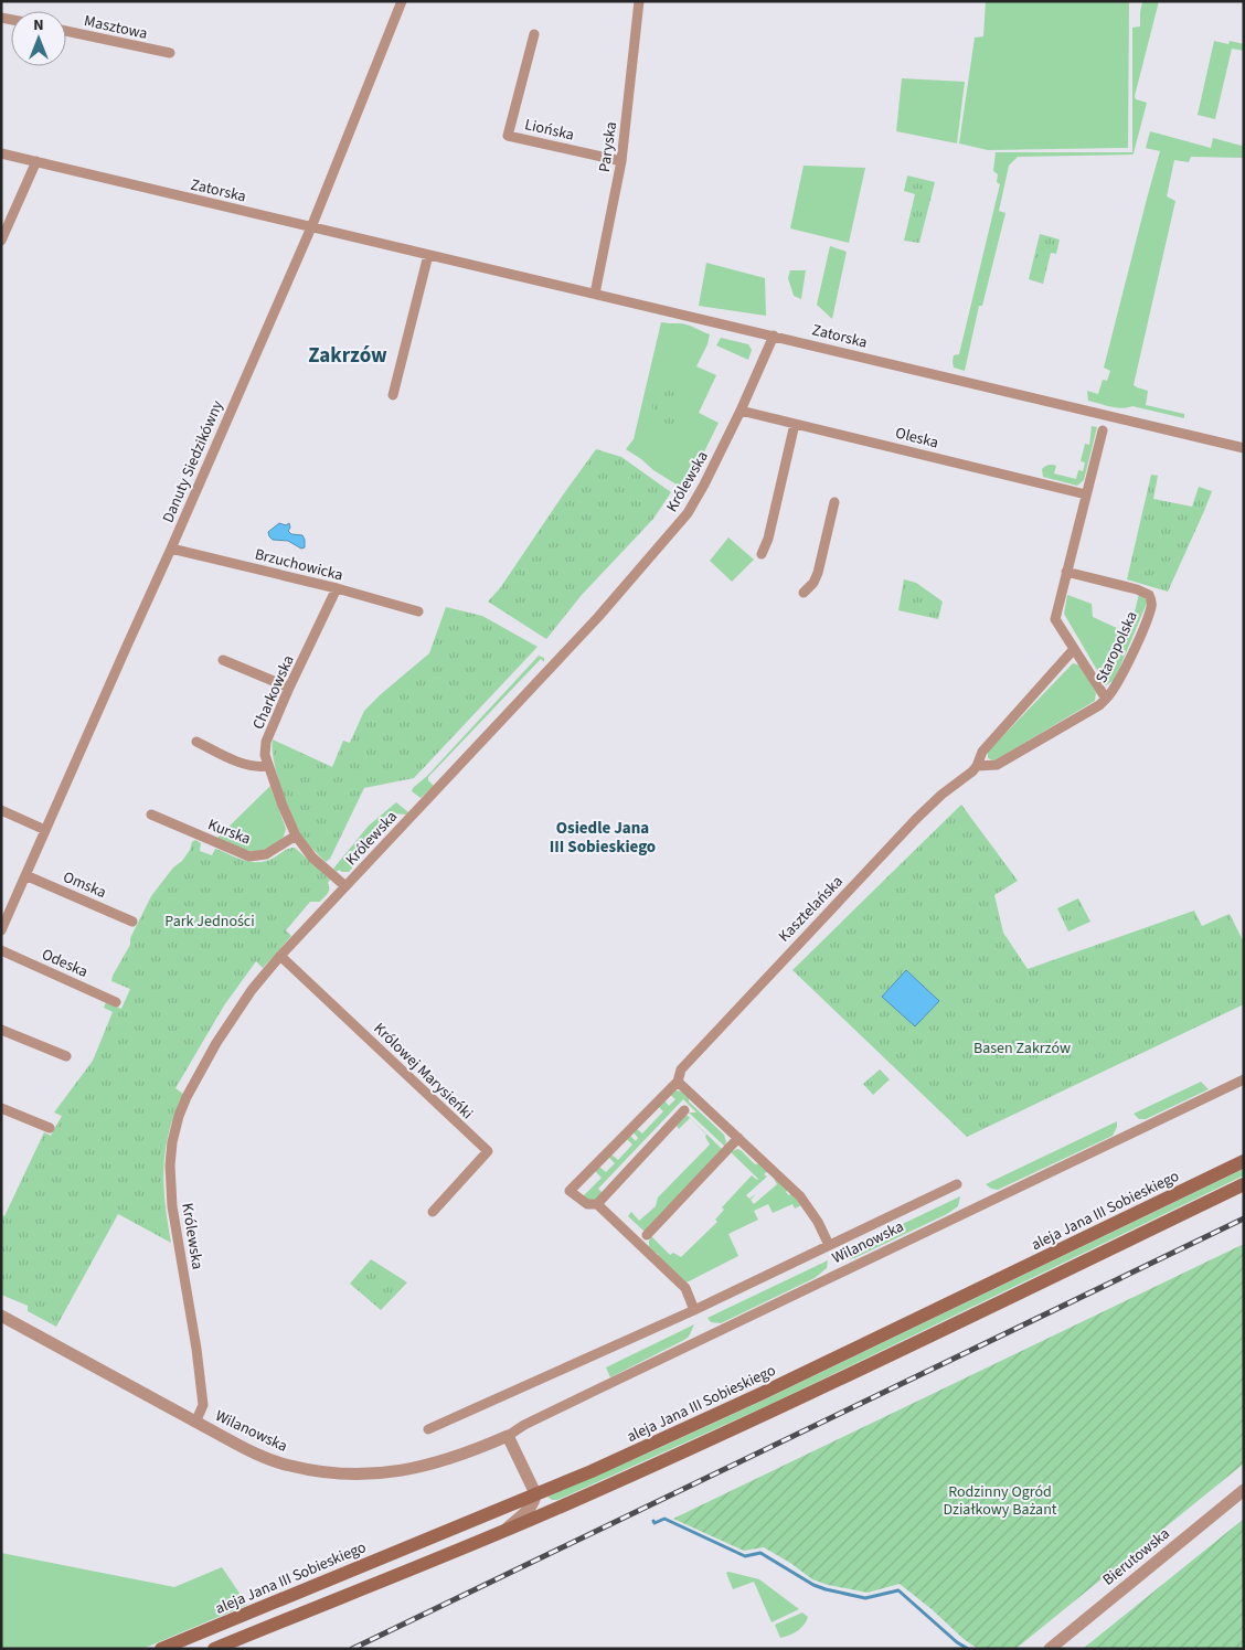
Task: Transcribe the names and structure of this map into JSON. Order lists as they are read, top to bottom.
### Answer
{
  "streets": {
    "main road": ["aleja Jana III Sobieskiego"],
    "street": [
      "Masztowa",
      "Liońska",
      "Paryska",
      "Zatorska",
      "Oleska",
      "Danuty Siedzikówny",
      "Królewska",
      "Brzuchowicka",
      "Staropolska",
      "Charkowska",
      "Kurska",
      "Omska",
      "Kasztelańska",
      "Odeska",
      "Królowej Marysieńki",
      "Wilanowska",
      "Bierutowska"
    ]
  },
  "crossings": [
    ["Liońska", "Paryska"],
    ["Paryska", "Zatorska"],
    ["Zatorska", "Danuty Siedzikówny"],
    ["Zatorska", "Królewska"],
    ["Oleska", "Królewska"],
    ["Danuty Siedzikówny", "Brzuchowicka"],
    ["Danuty Siedzikówny", "Omska"],
    ["Królewska", "Charkowska"],
    ["Królewska", "Królowej Marysieńki"],
    ["Królewska", "Wilanowska"],
    ["Brzuchowicka", "Charkowska"],
    ["Charkowska", "Kurska"]
  ],
  "districts": ["Zakrzów", "Osiedle Jana III Sobieskiego"],
  "parks": ["Park Jedności", "Basen Zakrzów", "Rodzinny Ogród Działkowy Bażant"],
  "north": "top"
}
